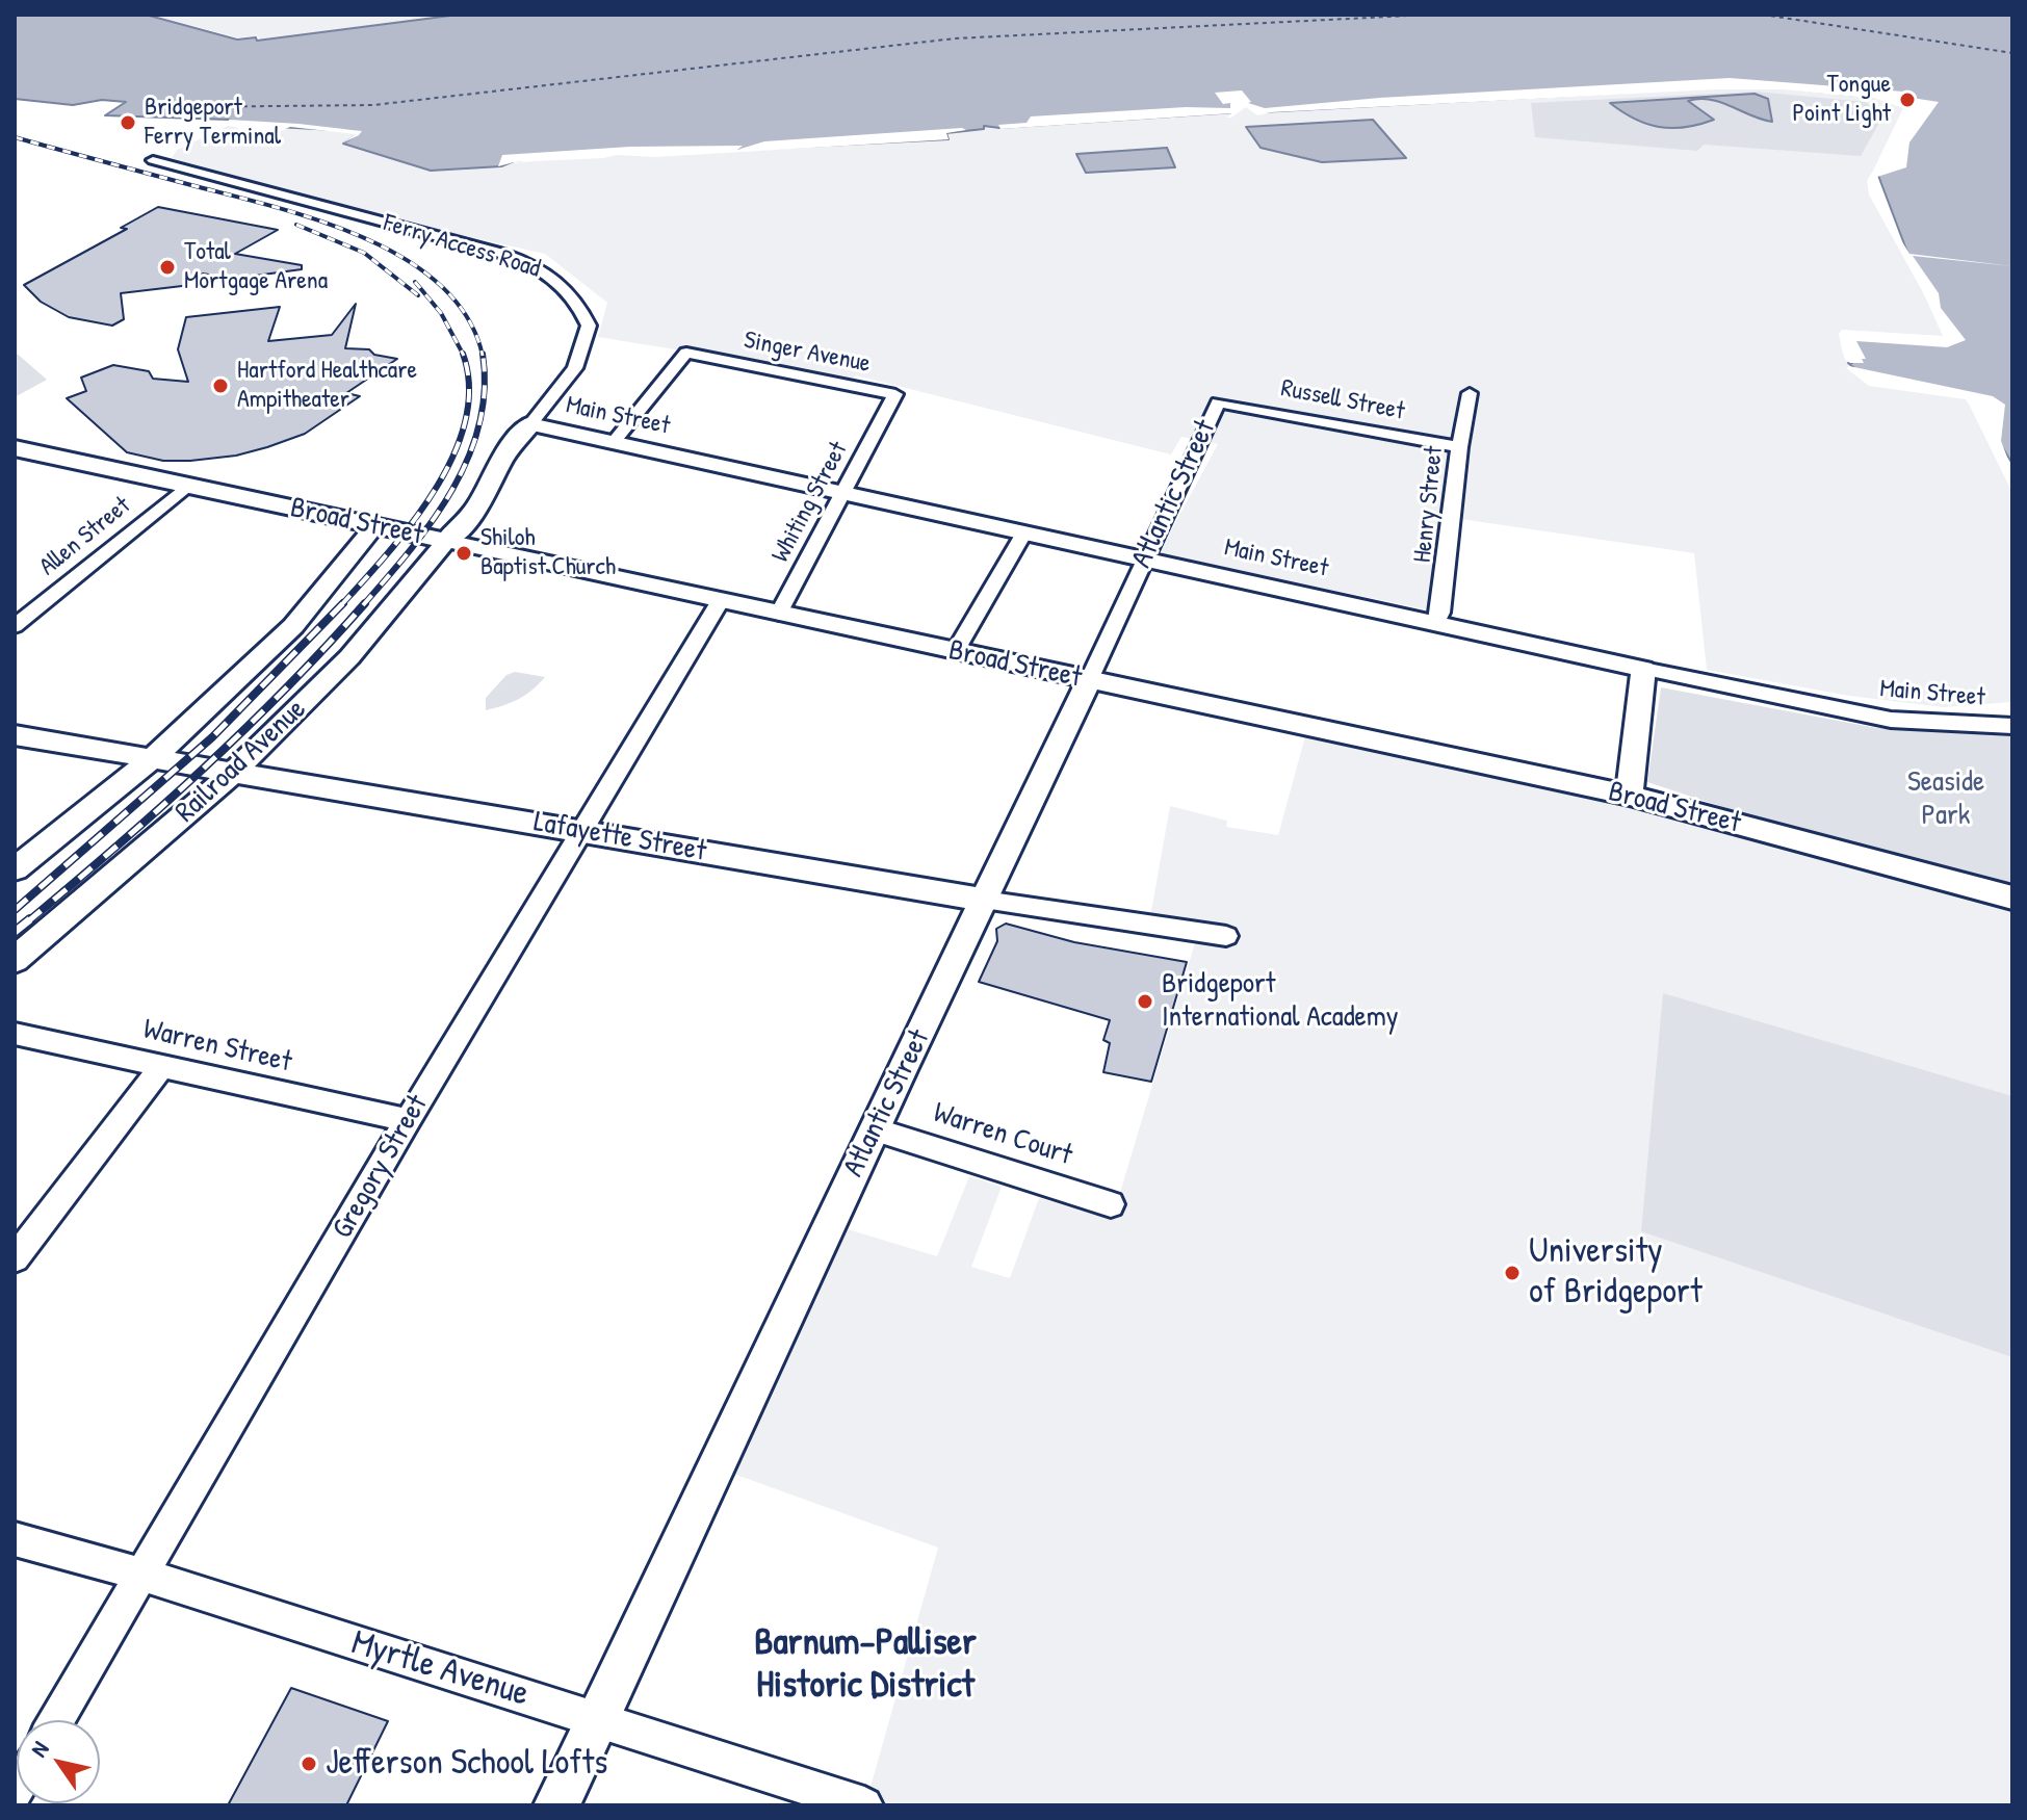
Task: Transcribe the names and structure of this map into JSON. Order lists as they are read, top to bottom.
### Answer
{
  "streets": {
    "main road": ["Ferry Access Road", "Broad Street"],
    "street": [
      "Singer Avenue",
      "Russell Street",
      "Main Street",
      "Atlantic Street",
      "Whiting Street",
      "Henry Street",
      "Allen Street",
      "Railroad Avenue",
      "Lafayette Street",
      "Warren Street",
      "Warren Court",
      "Gregory Street",
      "Myrtle Avenue"
    ]
  },
  "crossings": [
    ["Ferry Access Road", "Main Street"],
    ["Ferry Access Road", "Broad Street"],
    ["Ferry Access Road", "Railroad Avenue"],
    ["Singer Avenue", "Main Street"],
    ["Singer Avenue", "Whiting Street"],
    ["Russell Street", "Atlantic Street"],
    ["Russell Street", "Henry Street"],
    ["Main Street", "Atlantic Street"],
    ["Main Street", "Whiting Street"],
    ["Main Street", "Henry Street"],
    ["Atlantic Street", "Broad Street"],
    ["Atlantic Street", "Lafayette Street"],
    ["Atlantic Street", "Warren Court"],
    ["Atlantic Street", "Myrtle Avenue"],
    ["Whiting Street", "Broad Street"],
    ["Broad Street", "Allen Street"],
    ["Broad Street", "Railroad Avenue"],
    ["Broad Street", "Gregory Street"],
    ["Railroad Avenue", "Lafayette Street"],
    ["Lafayette Street", "Gregory Street"],
    ["Warren Street", "Gregory Street"],
    ["Gregory Street", "Myrtle Avenue"]
  ],
  "districts": ["Barnum–Palliser Historic District"],
  "parks": ["Seaside Park"],
  "places": [
    "Tongue Point Light",
    "Bridgeport Ferry Terminal",
    "Total Mortgage Arena",
    "Hartford Healthcare Ampitheater",
    "Shiloh Baptist Church",
    "Bridgeport International Academy",
    "University of Bridgeport",
    "Jefferson School Lofts"
  ],
  "north": "top left"
}
